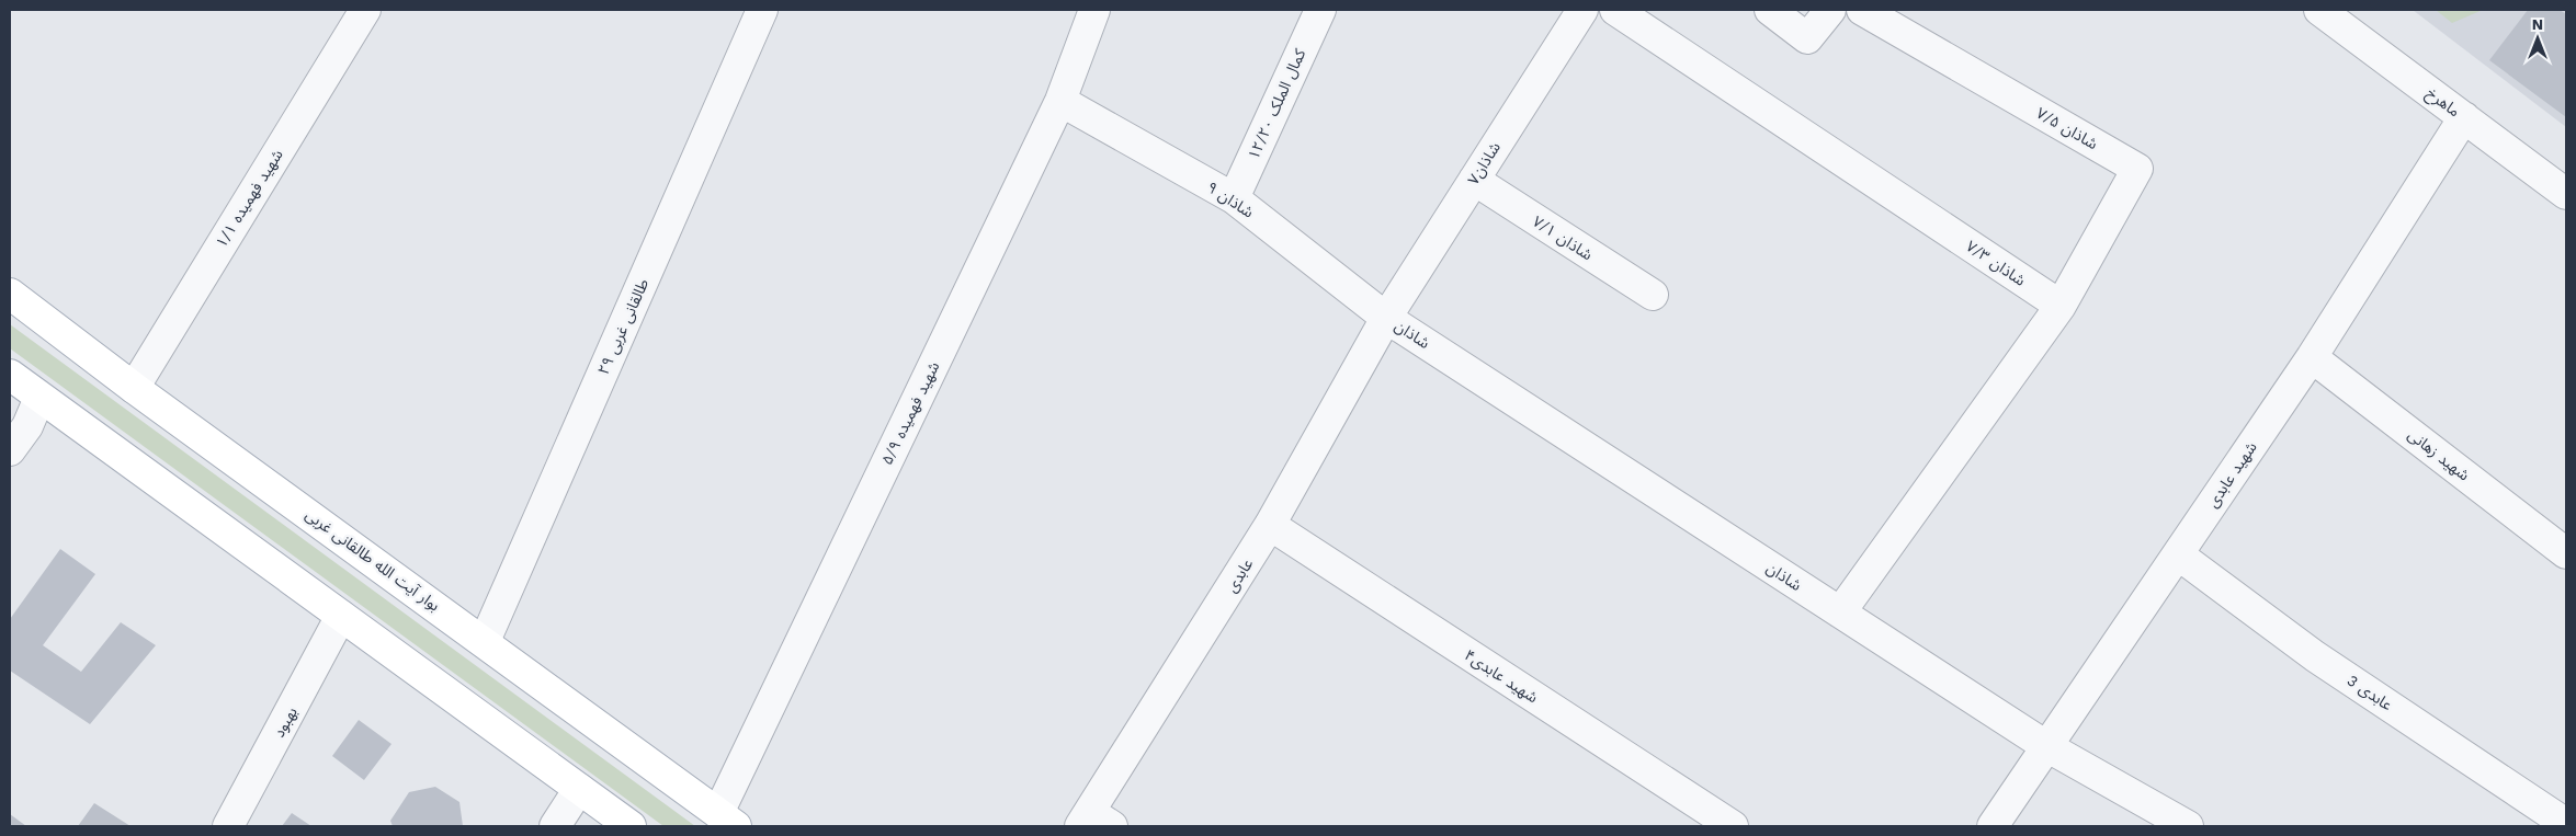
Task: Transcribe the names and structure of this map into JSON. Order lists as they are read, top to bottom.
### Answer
{
  "streets": {
    "main road": ["بوار آیت الله طالقانی غربی"],
    "street": [
      "ماهرخ",
      "کمال الملک ۱۲/۲۰",
      "شاذان ۷/۵",
      "شاذان۷",
      "شهید فهمیده ۱/۱",
      "شاذان ۹",
      "شاذان ۷/۱",
      "شاذان ۷/۳",
      "طالقانی غربی ۲۹",
      "شاذان",
      "شهید فهمیده ۵/۹",
      "شهید زهانی",
      "شهید عابدی",
      "عابدی",
      "شهید عابدی۴",
      "عابدی 3",
      "بهبود"
    ]
  },
  "crossings": [
    ["ماهرخ", "شهید عابدی"],
    ["کمال الملک ۱۲/۲۰", "شاذان ۹"],
    ["شاذان ۷/۵", "شاذان ۷/۳"],
    ["شاذان۷", "شاذان ۹"],
    ["شاذان۷", "شاذان ۷/۱"],
    ["شاذان۷", "شاذان"],
    ["شاذان۷", "عابدی"],
    ["شهید فهمیده ۱/۱", "بوار آیت الله طالقانی غربی"],
    ["شاذان ۹", "شاذان"],
    ["شاذان ۹", "شهید فهمیده ۵/۹"],
    ["شاذان ۹", "عابدی"],
    ["طالقانی غربی ۲۹", "بوار آیت الله طالقانی غربی"],
    ["شاذان", "شهید عابدی"],
    ["شاذان", "عابدی"],
    ["شهید فهمیده ۵/۹", "بوار آیت الله طالقانی غربی"],
    ["شهید زهانی", "شهید عابدی"],
    ["شهید عابدی", "عابدی 3"],
    ["عابدی", "شهید عابدی۴"]
  ],
  "north": "top"
}
